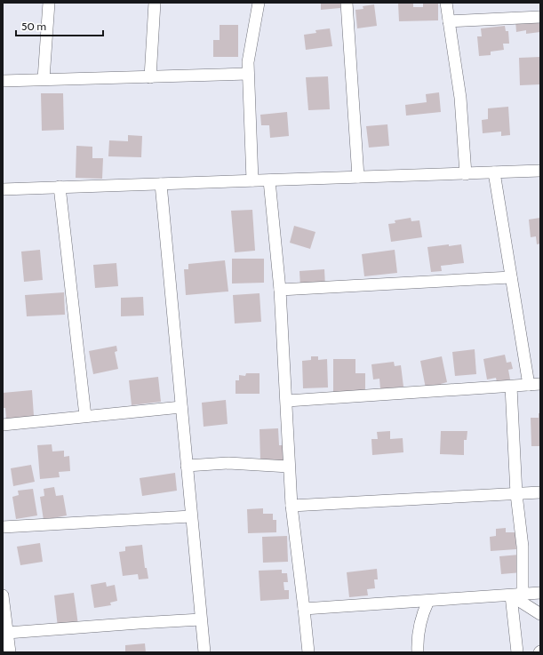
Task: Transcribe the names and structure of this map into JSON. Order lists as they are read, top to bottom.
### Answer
{
  "scale_bar": "50 m"
}
